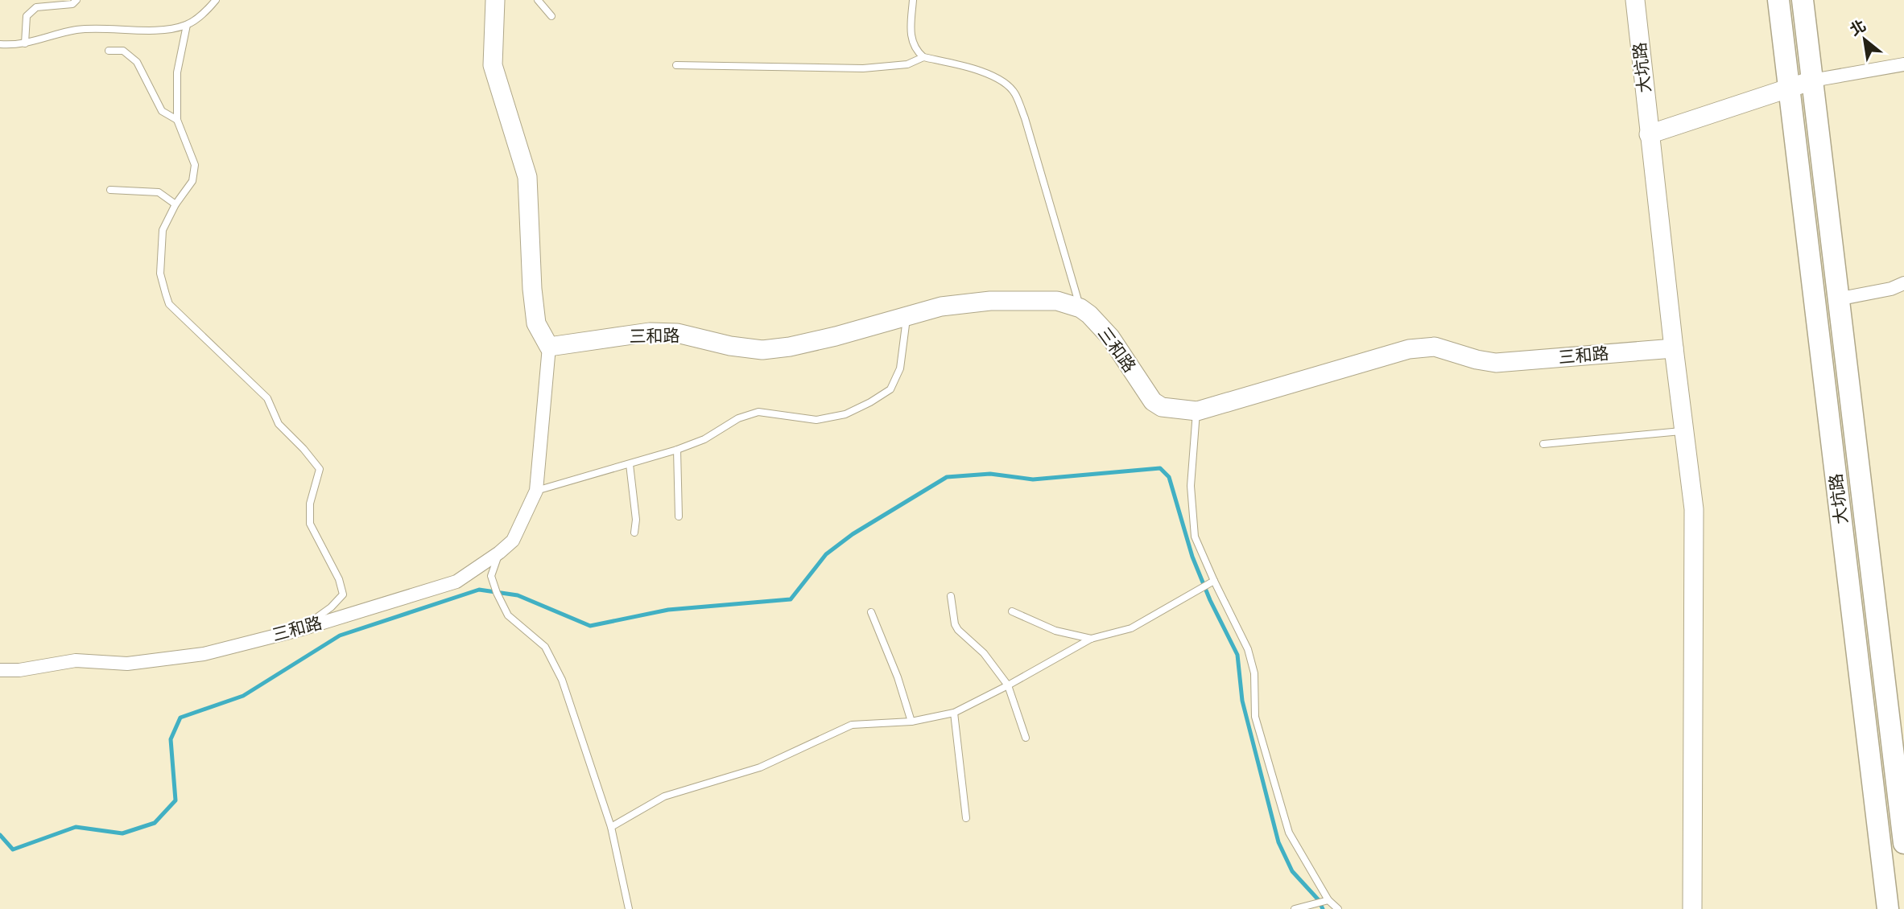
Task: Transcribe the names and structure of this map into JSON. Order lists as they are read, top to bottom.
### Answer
{
  "streets": {
    "main road": ["大坑路", "三和路"]
  },
  "crossings": [
    ["大坑路", "三和路"]
  ],
  "north": "top left"
}
